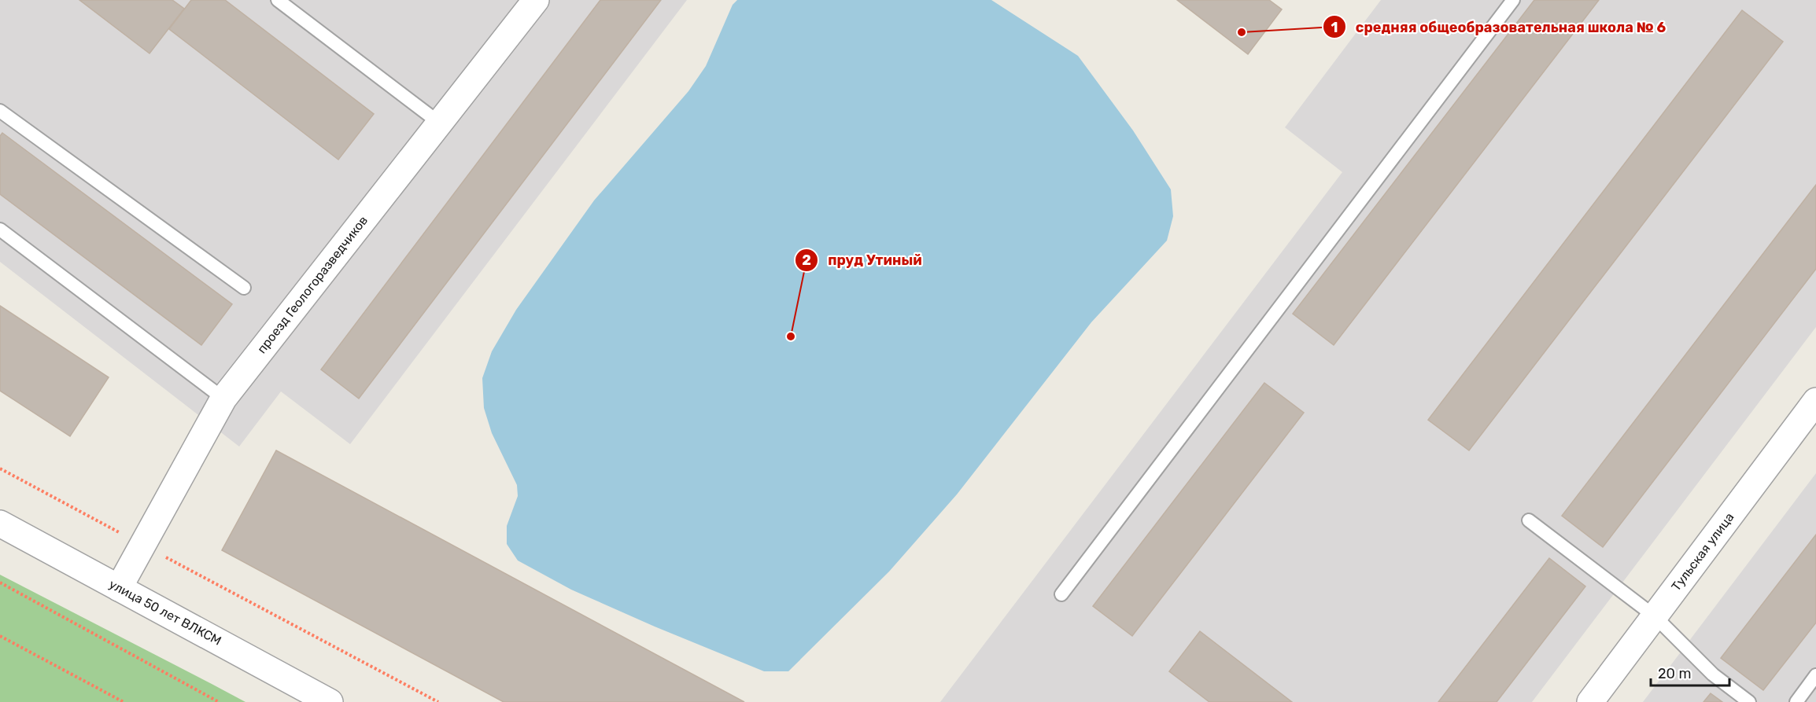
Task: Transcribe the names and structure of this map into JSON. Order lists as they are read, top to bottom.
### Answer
{
  "streets": {
    "street": ["проезд Геологоразведчиков", "Тульская улица", "улица 50 лет ВЛКСМ"]
  },
  "crossings": [
    ["проезд Геологоразведчиков", "улица 50 лет ВЛКСМ"]
  ],
  "places": ["средняя общеобразовательная школа № 6", "пруд Утиный"],
  "scale_bar": "20 m"
}
